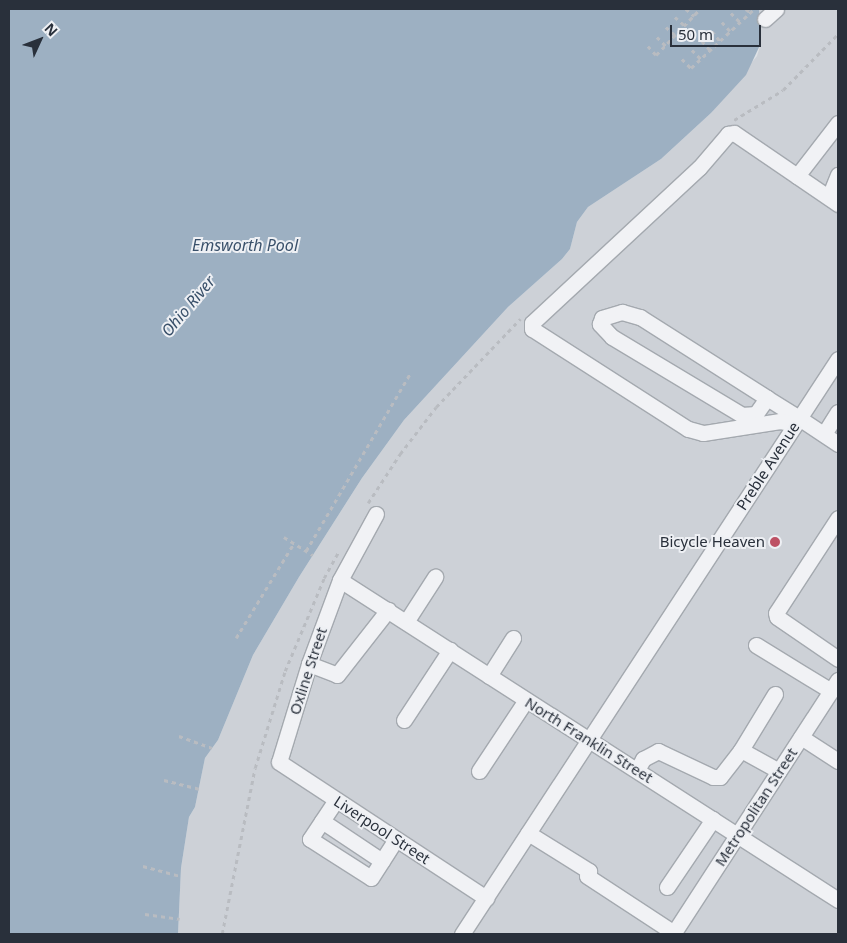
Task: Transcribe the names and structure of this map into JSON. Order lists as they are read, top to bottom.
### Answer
{
  "streets": {
    "street": [
      "Preble Avenue",
      "Oxline Street",
      "North Franklin Street",
      "Metropolitan Street",
      "Liverpool Street"
    ]
  },
  "crossings": [
    ["Preble Avenue", "North Franklin Street"],
    ["Preble Avenue", "Liverpool Street"],
    ["Oxline Street", "North Franklin Street"],
    ["Oxline Street", "Liverpool Street"],
    ["North Franklin Street", "Metropolitan Street"]
  ],
  "water": ["Emsworth Pool", "Ohio River"],
  "places": ["Bicycle Heaven"],
  "scale_bar": "50 m",
  "north": "top right"
}
